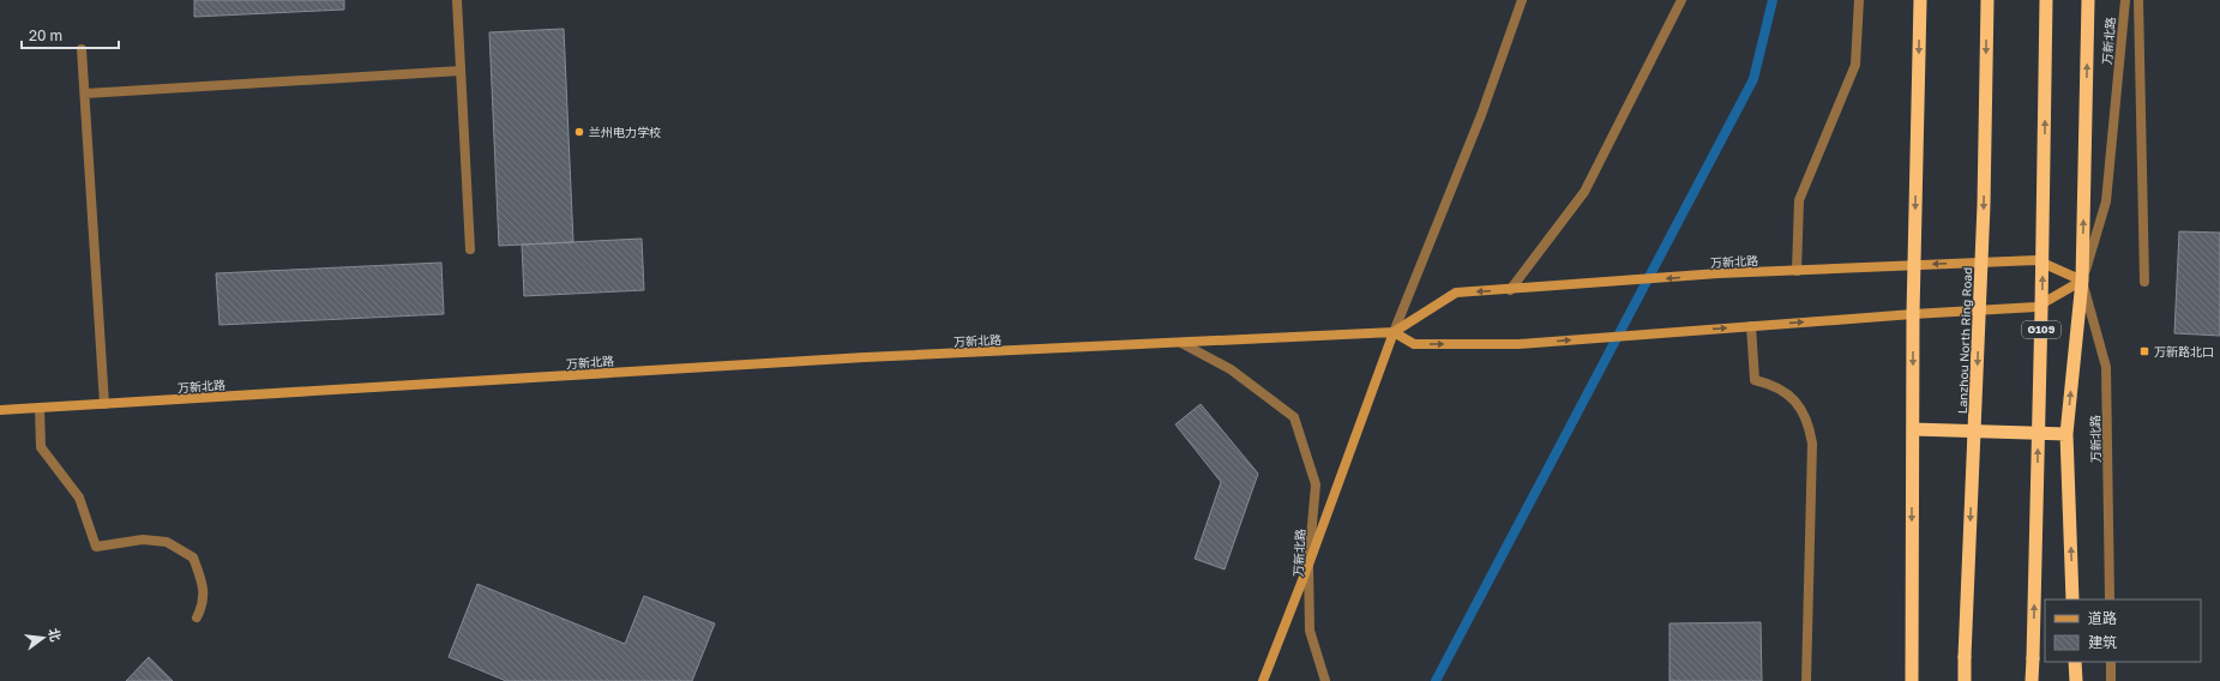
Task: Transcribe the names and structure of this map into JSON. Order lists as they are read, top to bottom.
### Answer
{
  "streets": {
    "highway": ["G109", "Lanzhou North Ring Road"],
    "main road": ["万新北路"]
  },
  "places": {
    "other": ["兰州电力学校"],
    "transit": ["万新路北口"]
  },
  "legend": ["道路", "建筑"],
  "scale_bar": "20 m",
  "north": "right"
}
